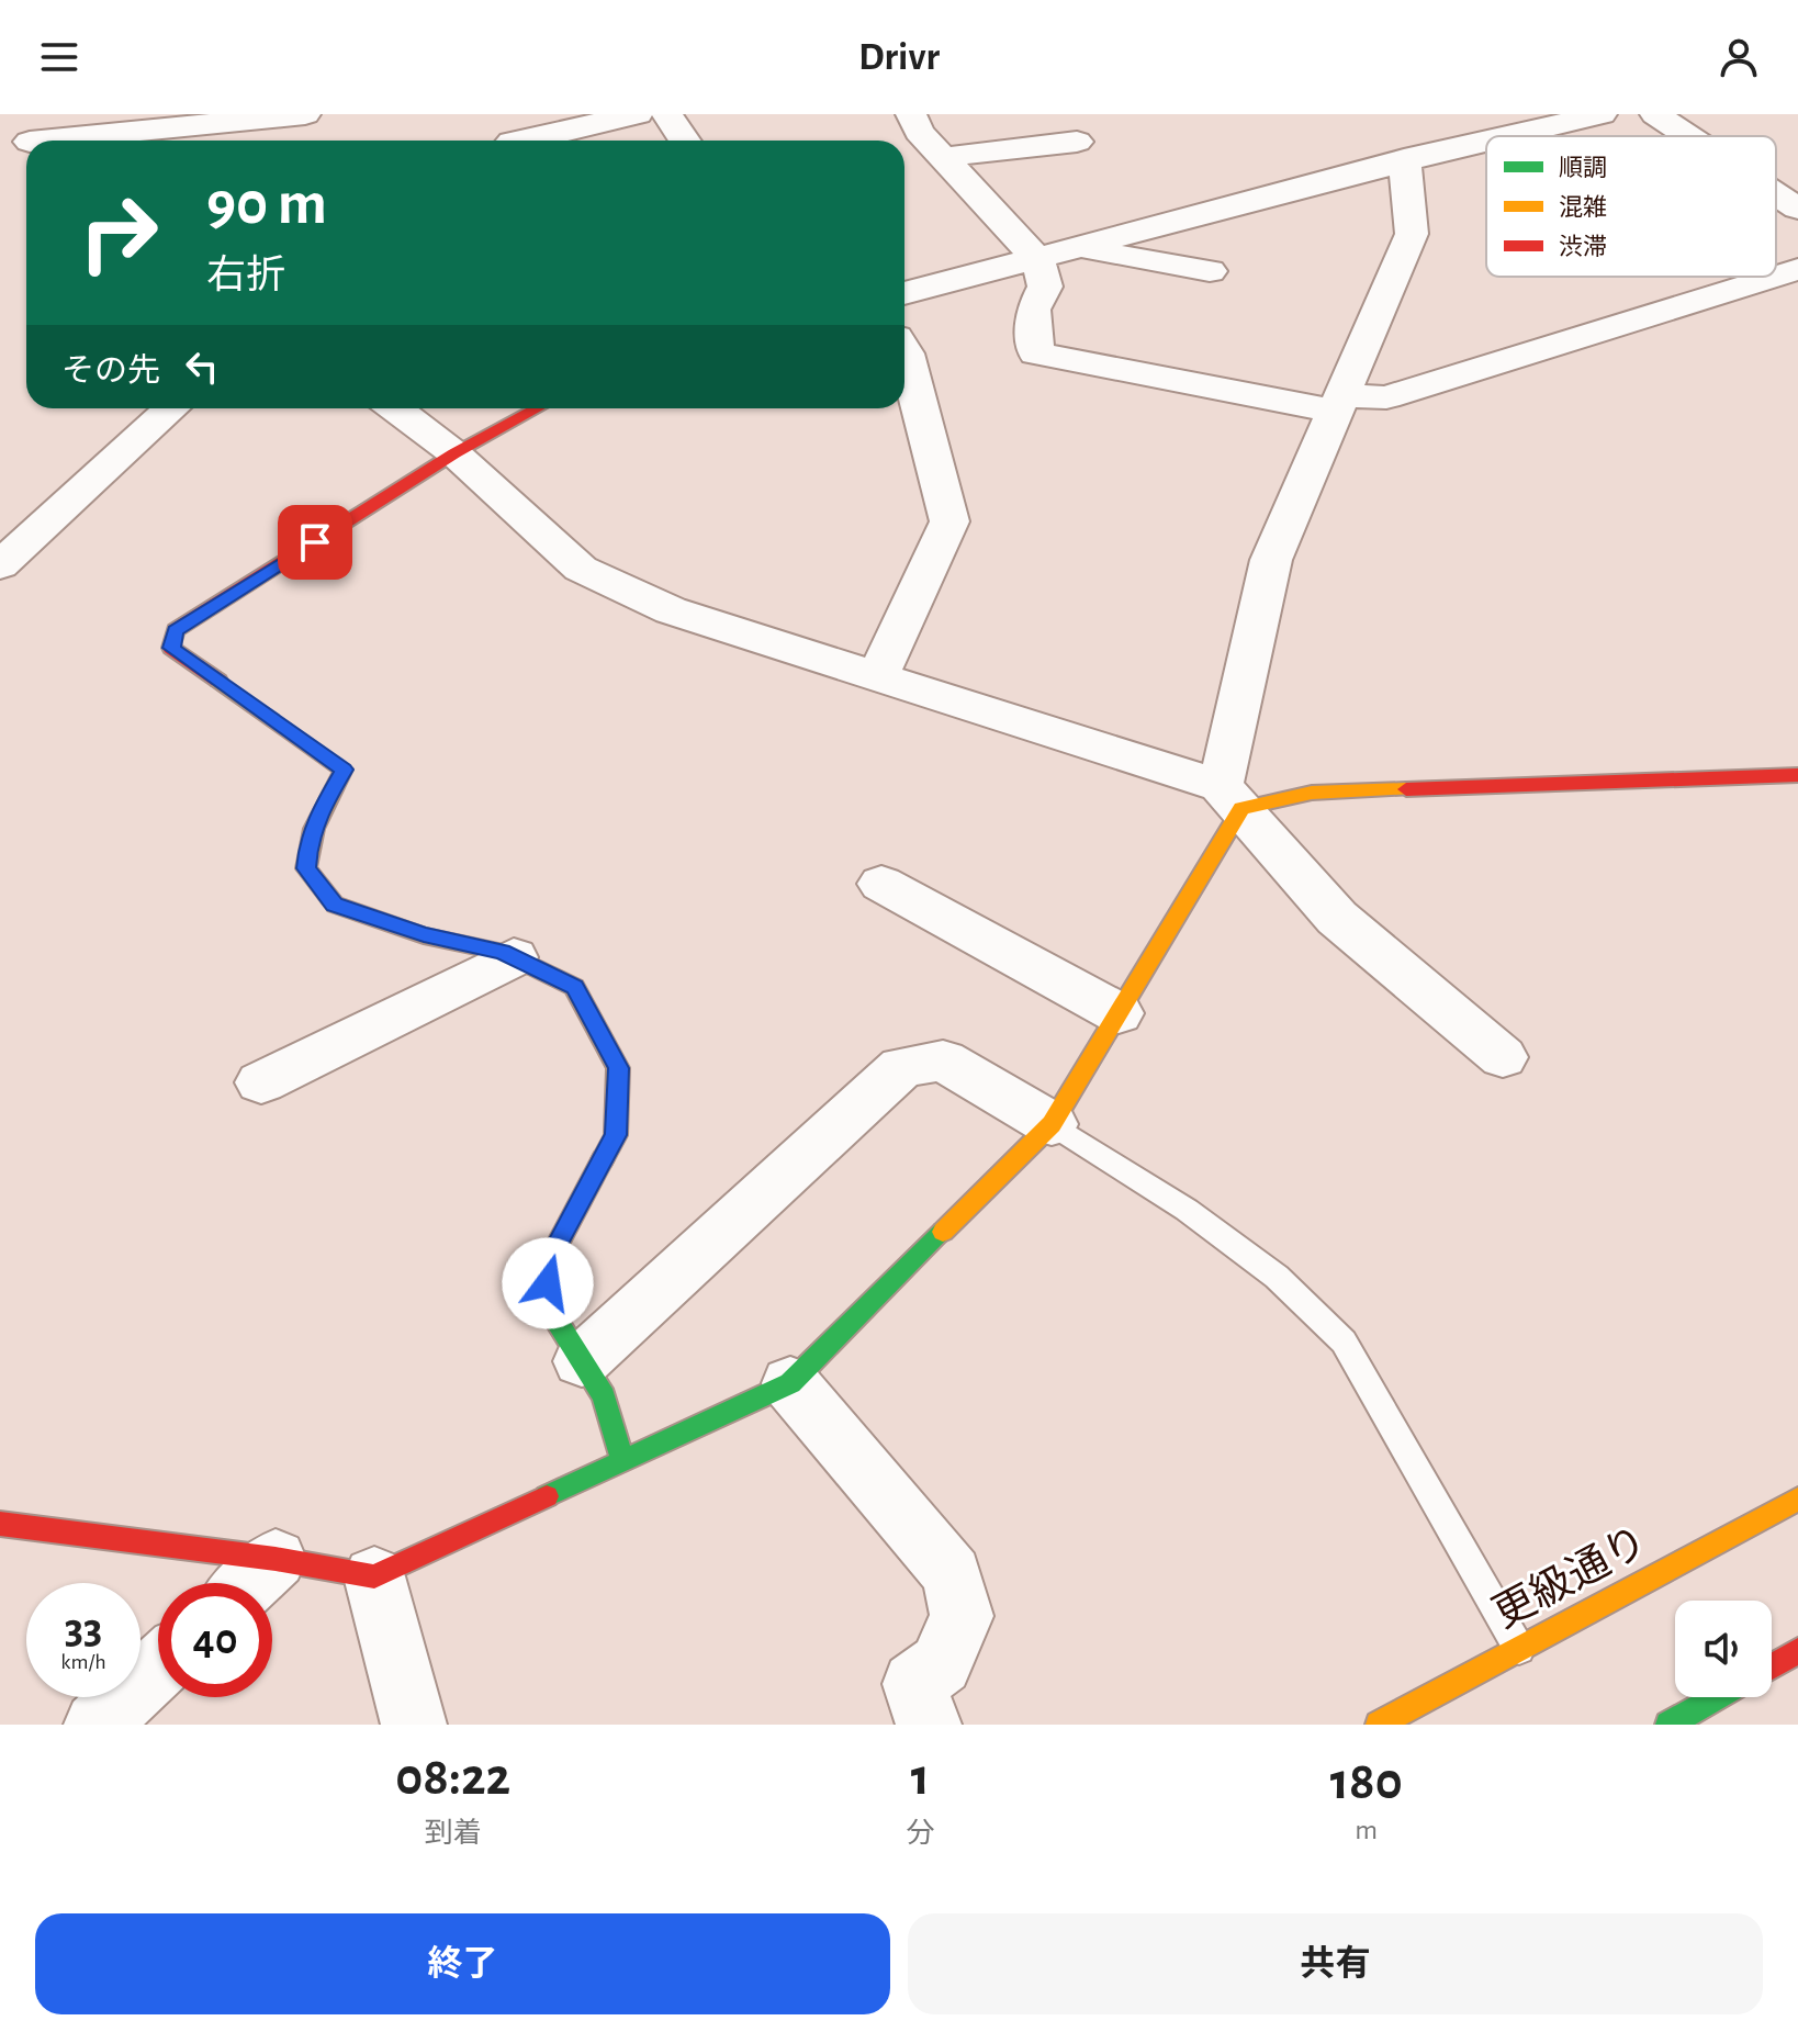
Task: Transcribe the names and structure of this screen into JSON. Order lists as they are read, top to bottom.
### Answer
{
  "streets": {
    "street": ["更級通り"]
  },
  "legend": ["順調", "混雑", "渋滞"],
  "page": {
    "header": "Drivr",
    "turn": ["90 m", "右折"],
    "then": "その先",
    "speed": "33 km/h",
    "limit": "40",
    "eta": [
      "08:22",
      "到着",
      "1",
      "分",
      "180",
      "m"
    ],
    "buttons": ["終了", "共有"]
  }
}
